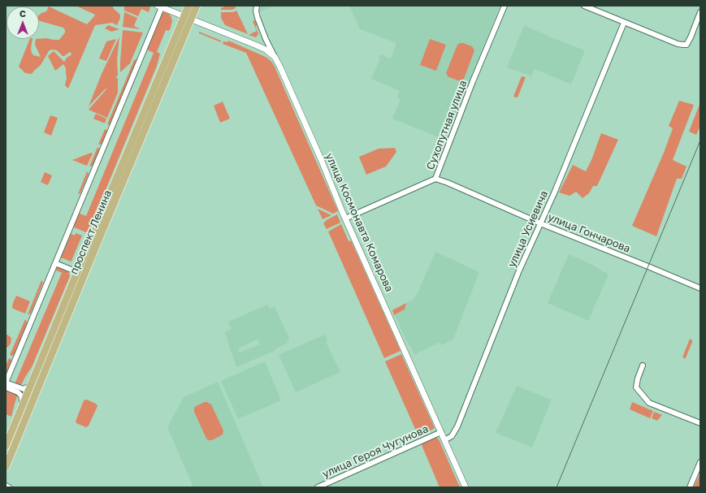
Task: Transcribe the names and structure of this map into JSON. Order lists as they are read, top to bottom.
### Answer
{
  "streets": {
    "main road": ["проспект Ленина"],
    "street": [
      "Сухопутная улица",
      "улица Космонавта Комарова",
      "улица Усиевича",
      "улица Гончарова",
      "улица Героя Чугунова"
    ]
  },
  "crossings": [
    ["Сухопутная улица", "улица Космонавта Комарова"],
    ["Сухопутная улица", "улица Гончарова"],
    ["улица Космонавта Комарова", "улица Усиевича"],
    ["улица Космонавта Комарова", "проспект Ленина"],
    ["улица Космонавта Комарова", "улица Героя Чугунова"],
    ["улица Усиевича", "улица Гончарова"]
  ],
  "north": "top"
}
